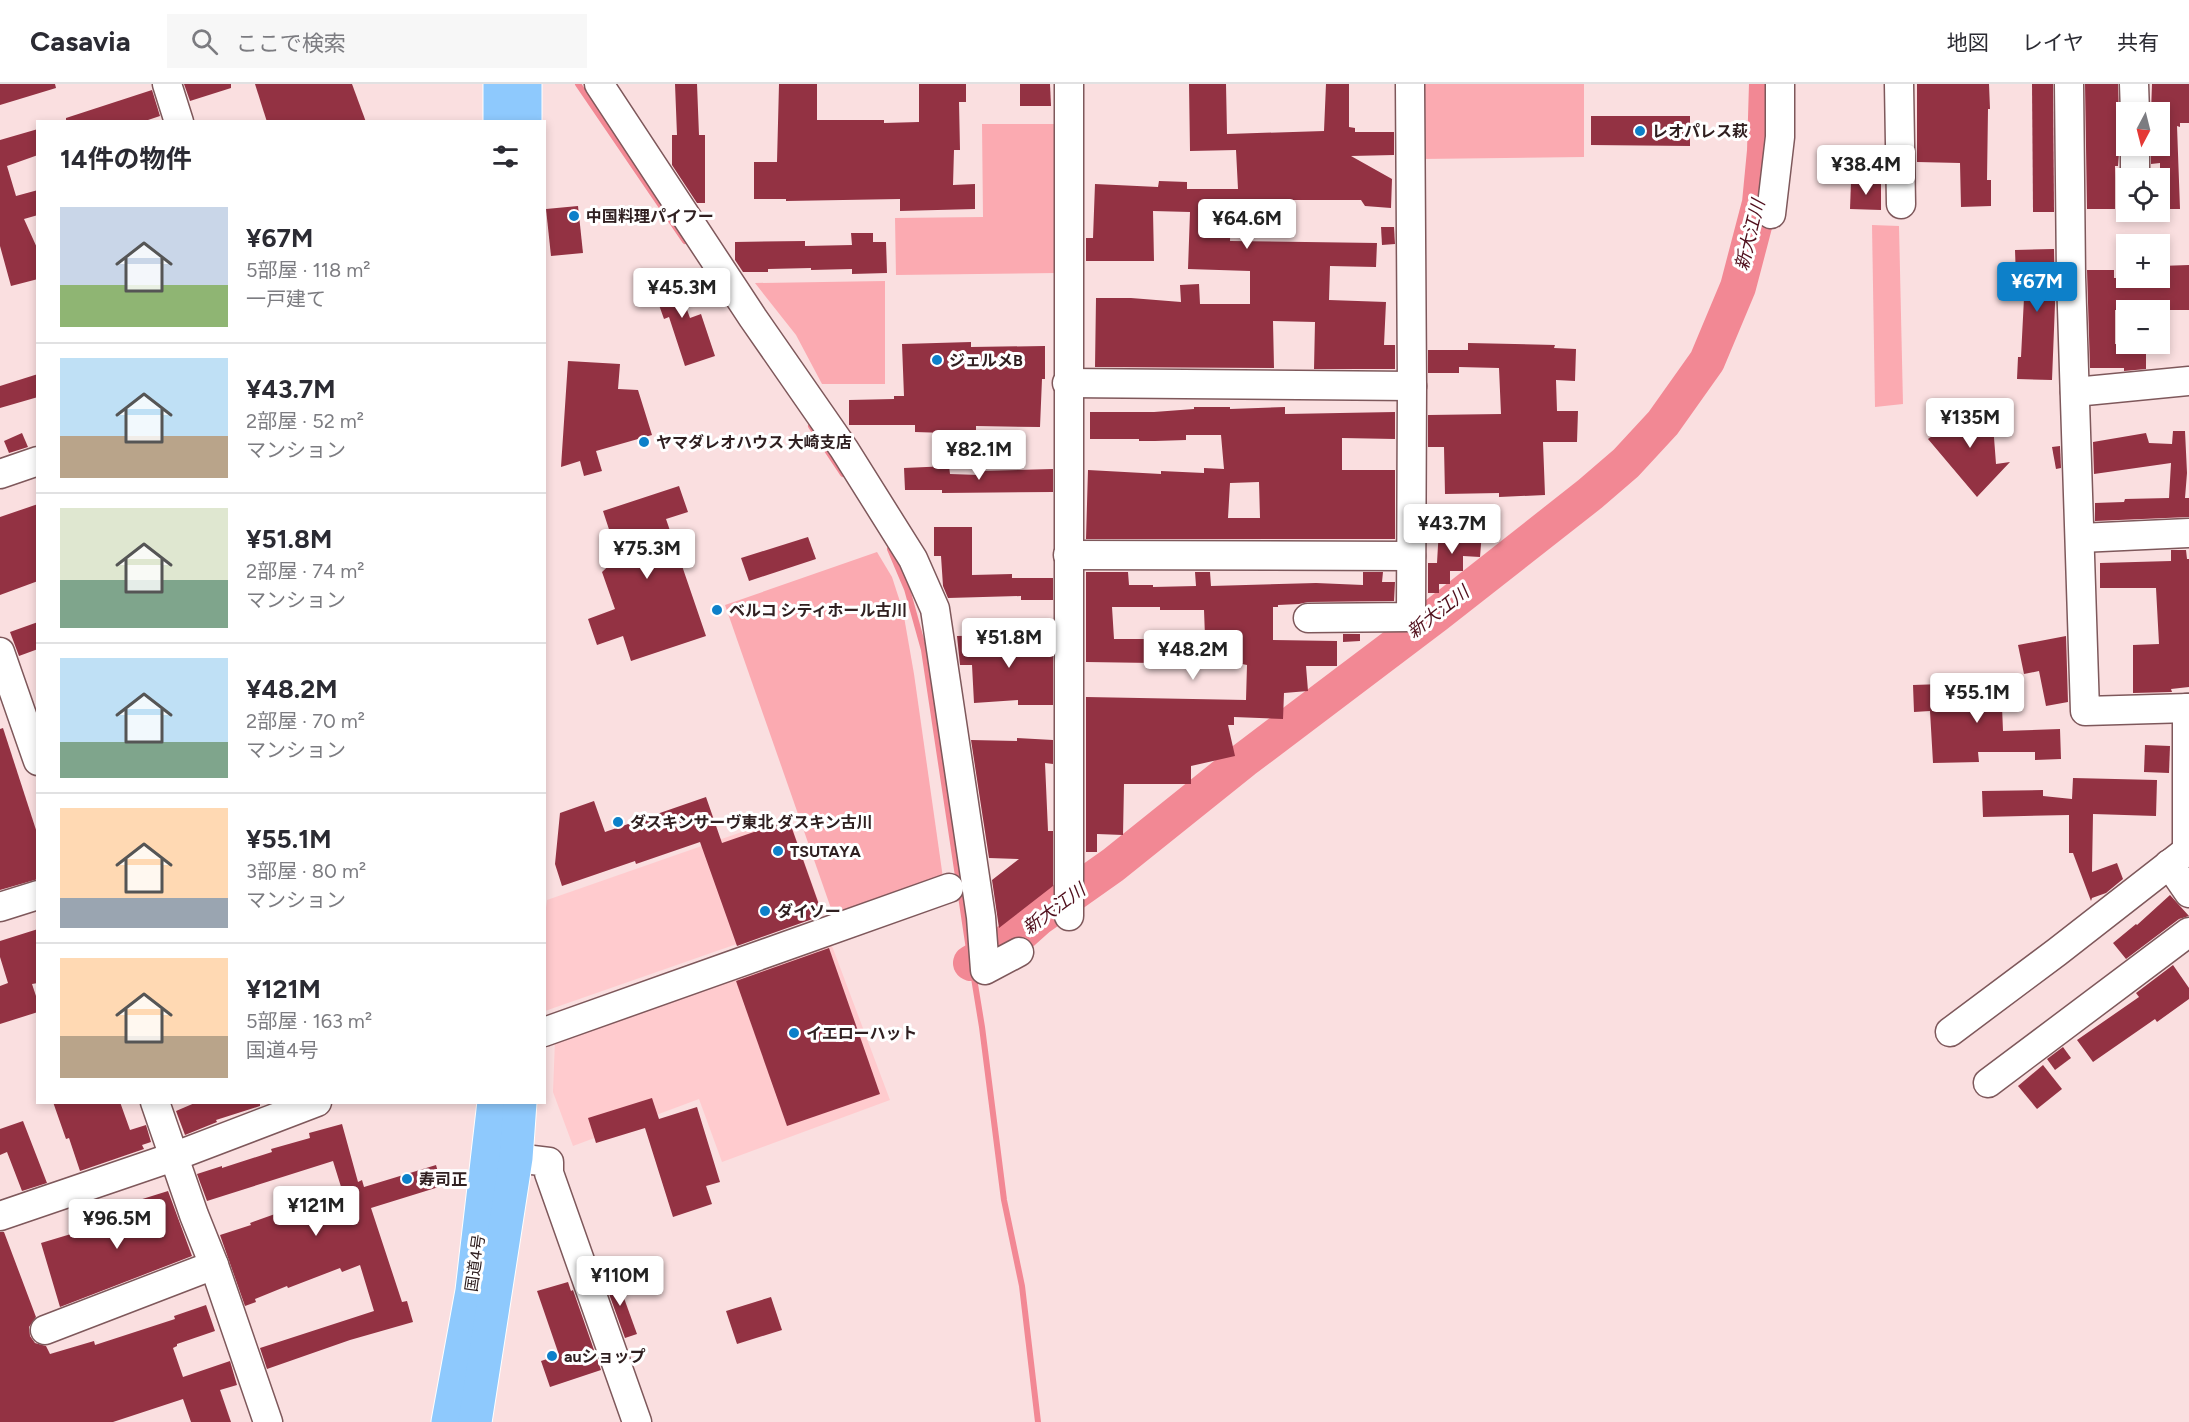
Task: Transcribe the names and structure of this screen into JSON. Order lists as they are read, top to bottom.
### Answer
{
  "streets": {
    "highway": ["国道4号"]
  },
  "water": ["新大江川"],
  "places": [
    "レオパレス萩",
    "中国料理パイフー",
    "ジェルメB",
    "ヤマダレオハウス 大崎支店",
    "ベルコ シティホール古川",
    "ダスキンサーヴ東北 ダスキン古川",
    "TSUTAYA",
    "ダイソー",
    "イエローハット",
    "寿司正",
    "auショップ"
  ],
  "north": "bottom",
  "page": {
    "header": "Casavia",
    "search": "ここで検索",
    "nav": ["地図", "レイヤ", "共有"],
    "map_buttons": ["+", "−"],
    "heading": "14件の物件",
    "price": [
      "¥38.4M",
      "¥64.6M",
      "¥67M",
      "¥45.3M",
      "¥135M",
      "¥82.1M",
      "¥43.7M",
      "¥75.3M",
      "¥51.8M",
      "¥48.2M",
      "¥55.1M",
      "¥121M",
      "¥96.5M",
      "¥110M"
    ],
    "list": [
      {
        "name": "¥67M",
        "note": "5部屋 · 118 m² · 一戸建て"
      },
      {
        "name": "¥43.7M",
        "note": "2部屋 · 52 m² · マンション"
      },
      {
        "name": "¥51.8M",
        "note": "2部屋 · 74 m² · マンション"
      },
      {
        "name": "¥48.2M",
        "note": "2部屋 · 70 m² · マンション"
      },
      {
        "name": "¥55.1M",
        "note": "3部屋 · 80 m² · マンション"
      },
      {
        "name": "¥121M",
        "note": "5部屋 · 163 m² · 国道4号"
      }
    ]
  }
}
